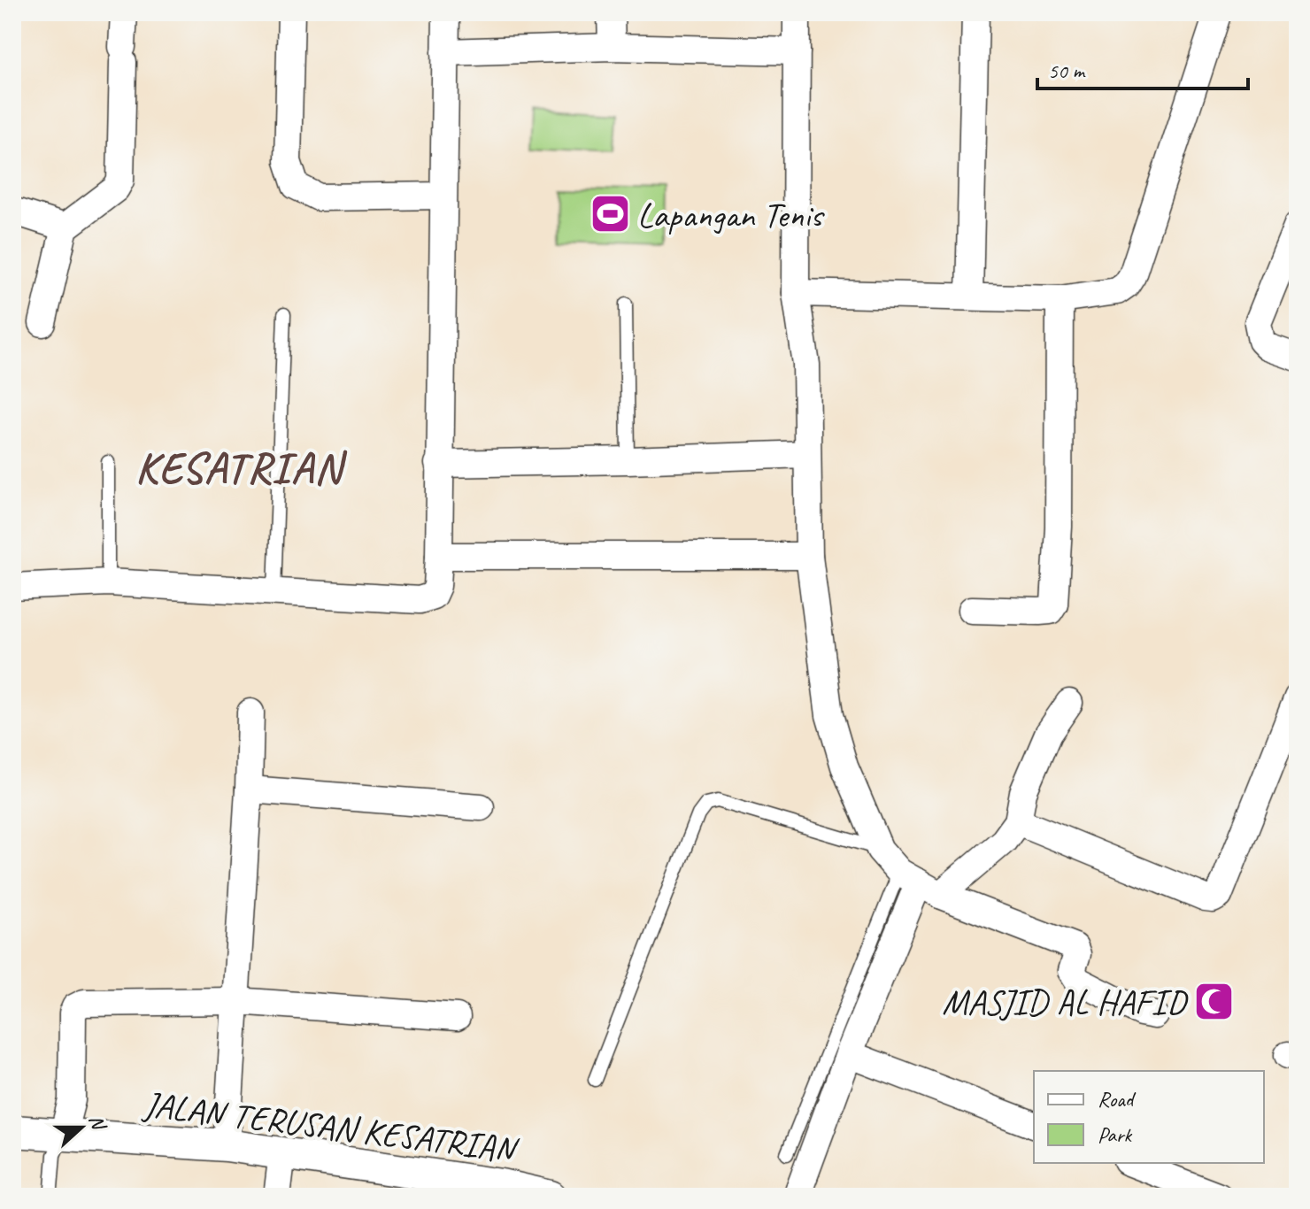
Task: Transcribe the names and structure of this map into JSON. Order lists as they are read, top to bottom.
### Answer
{
  "streets": {
    "street": ["JALAN TERUSAN KESATRIAN"]
  },
  "districts": ["KESATRIAN"],
  "places": {
    "sports": ["Lapangan Tenis"],
    "mosque": ["MASJID AL HAFID"]
  },
  "legend": ["Road", "Park"],
  "scale_bar": "50 m",
  "north": "right"
}
